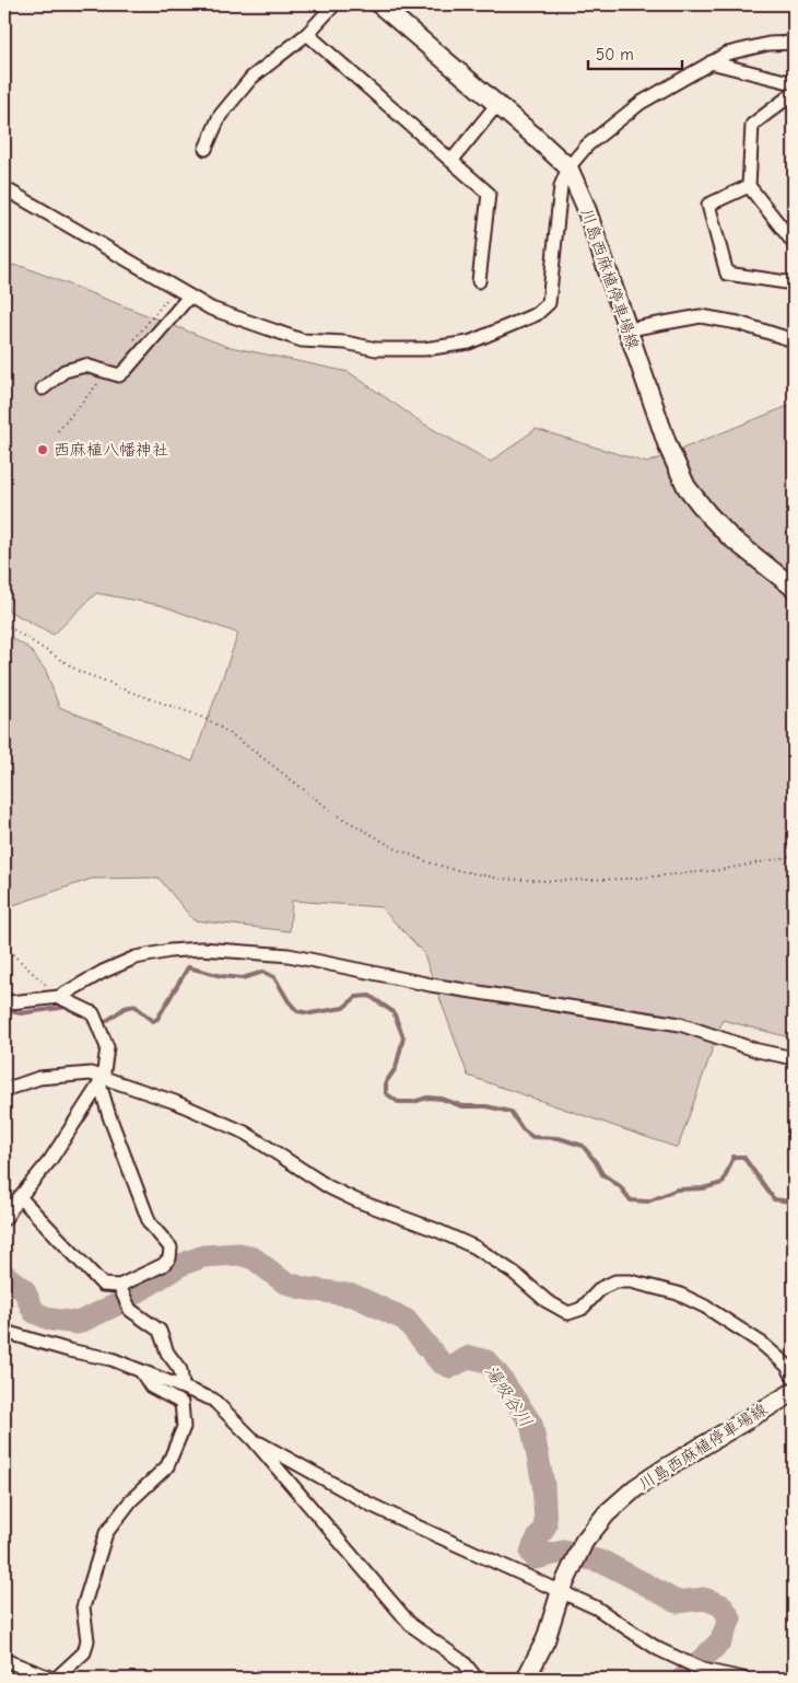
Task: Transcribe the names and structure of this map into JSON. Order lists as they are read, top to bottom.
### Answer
{
  "streets": {
    "main road": ["川島西麻植停車場線"]
  },
  "water": ["湯吸谷川"],
  "places": ["西麻植八幡神社"],
  "scale_bar": "50 m"
}
